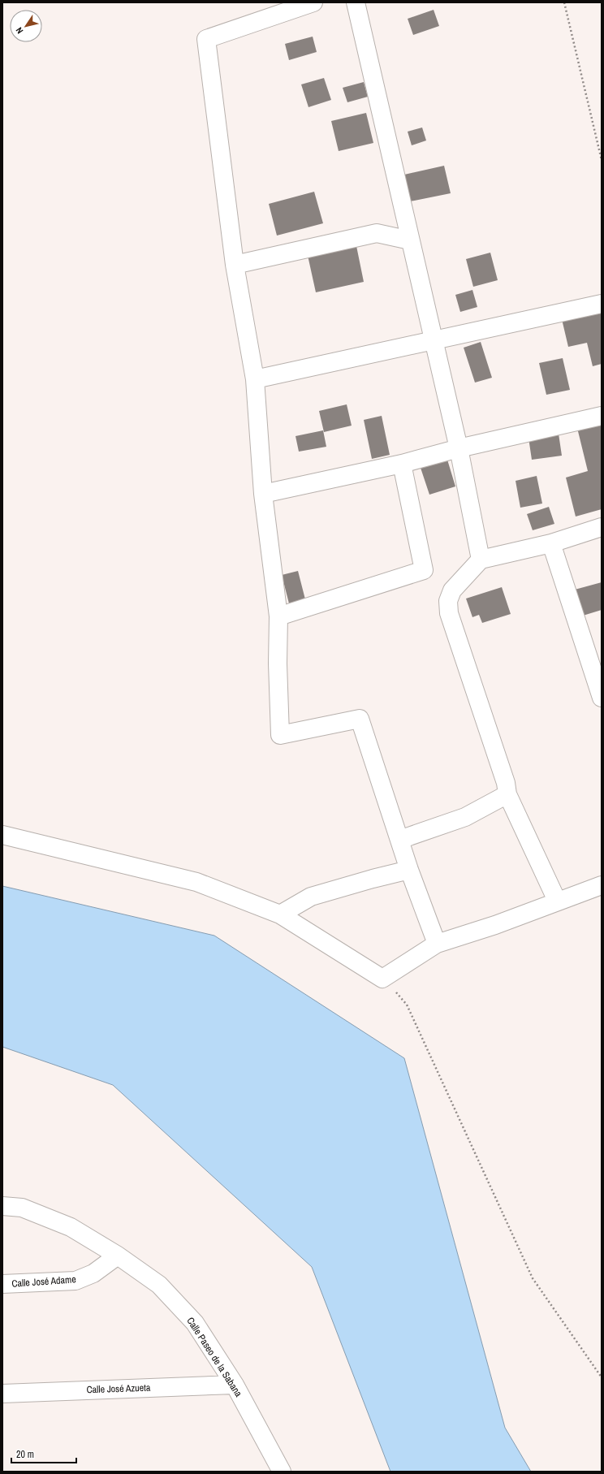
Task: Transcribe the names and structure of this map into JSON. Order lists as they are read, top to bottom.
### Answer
{
  "streets": {
    "street": ["Calle José Adame", "Calle Paseo de la Sabana", "Calle José Azueta"]
  },
  "crossings": [
    ["Calle José Adame", "Calle Paseo de la Sabana"],
    ["Calle Paseo de la Sabana", "Calle José Azueta"]
  ],
  "scale_bar": "20 m",
  "north": "bottom left"
}
